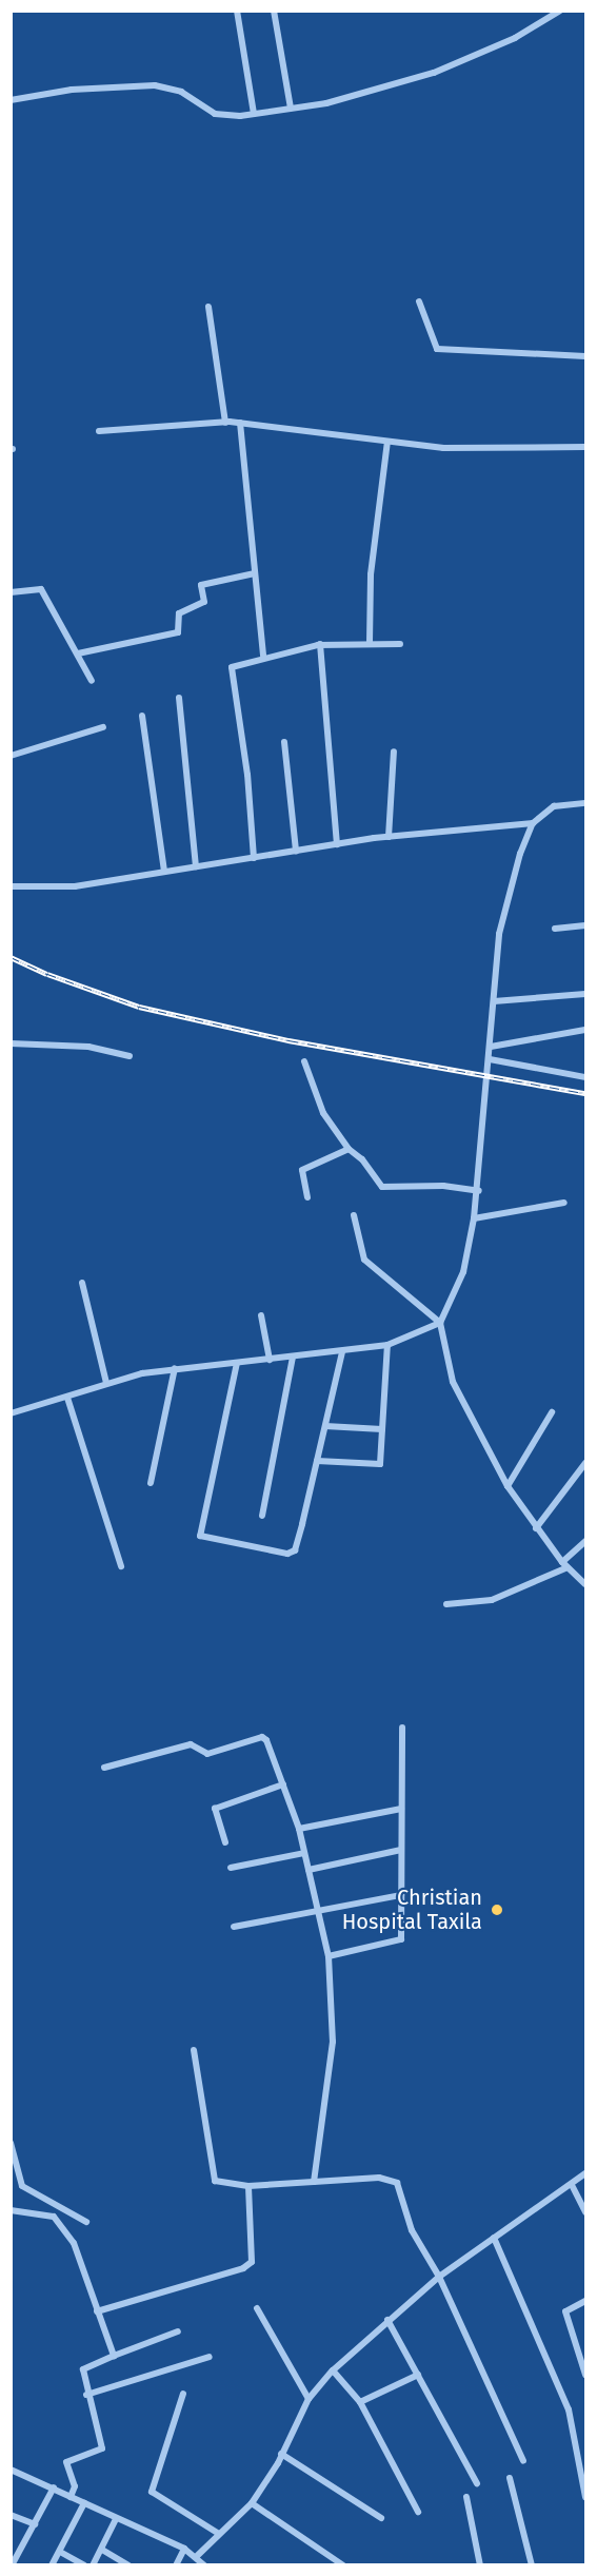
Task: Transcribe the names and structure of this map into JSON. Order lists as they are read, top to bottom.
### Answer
{
  "places": ["Christian Hospital Taxila"]
}
